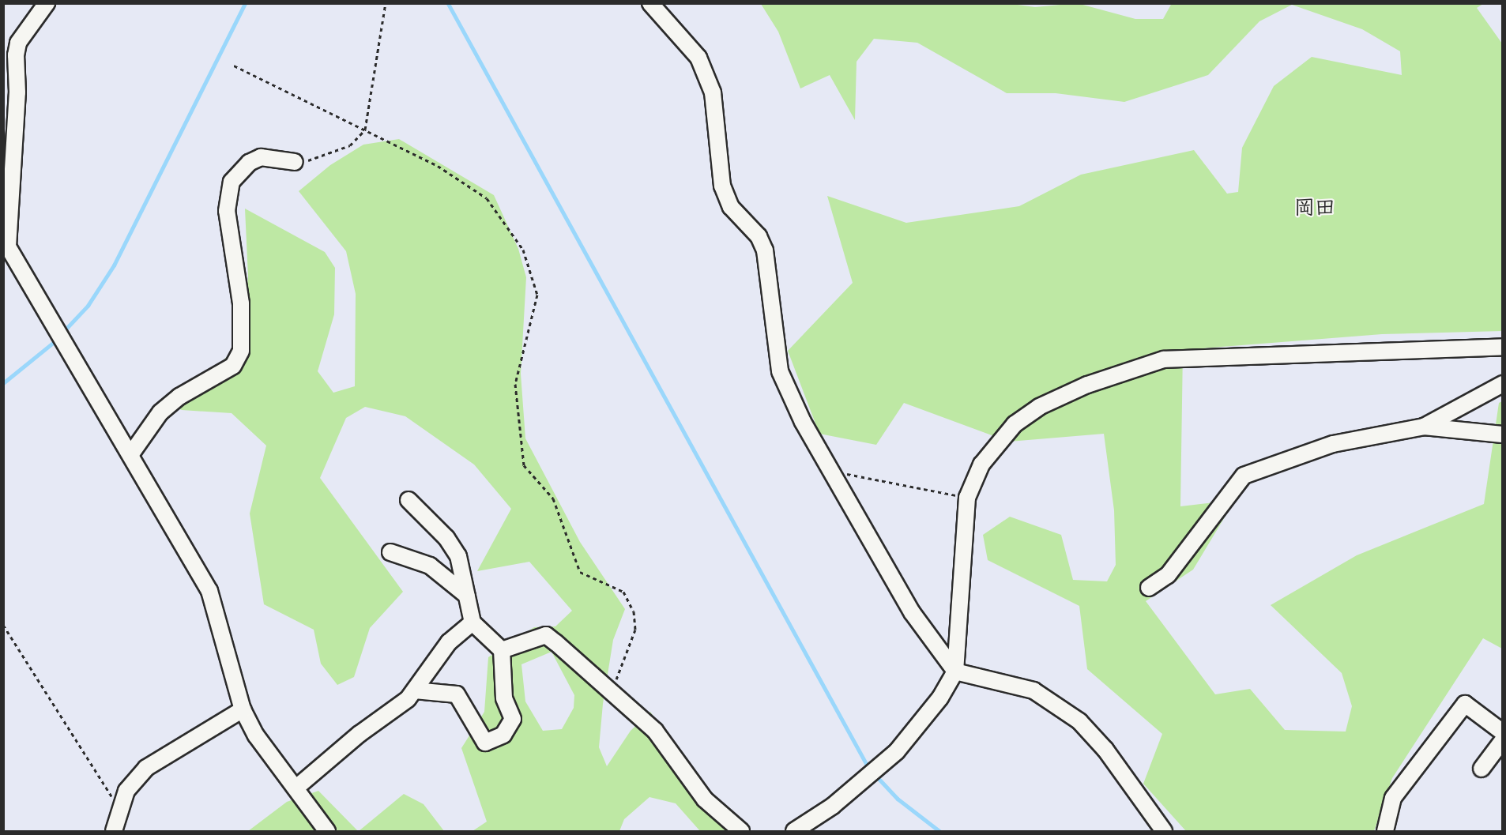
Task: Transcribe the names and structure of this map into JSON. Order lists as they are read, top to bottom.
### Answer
{
  "districts": ["岡田"]
}
